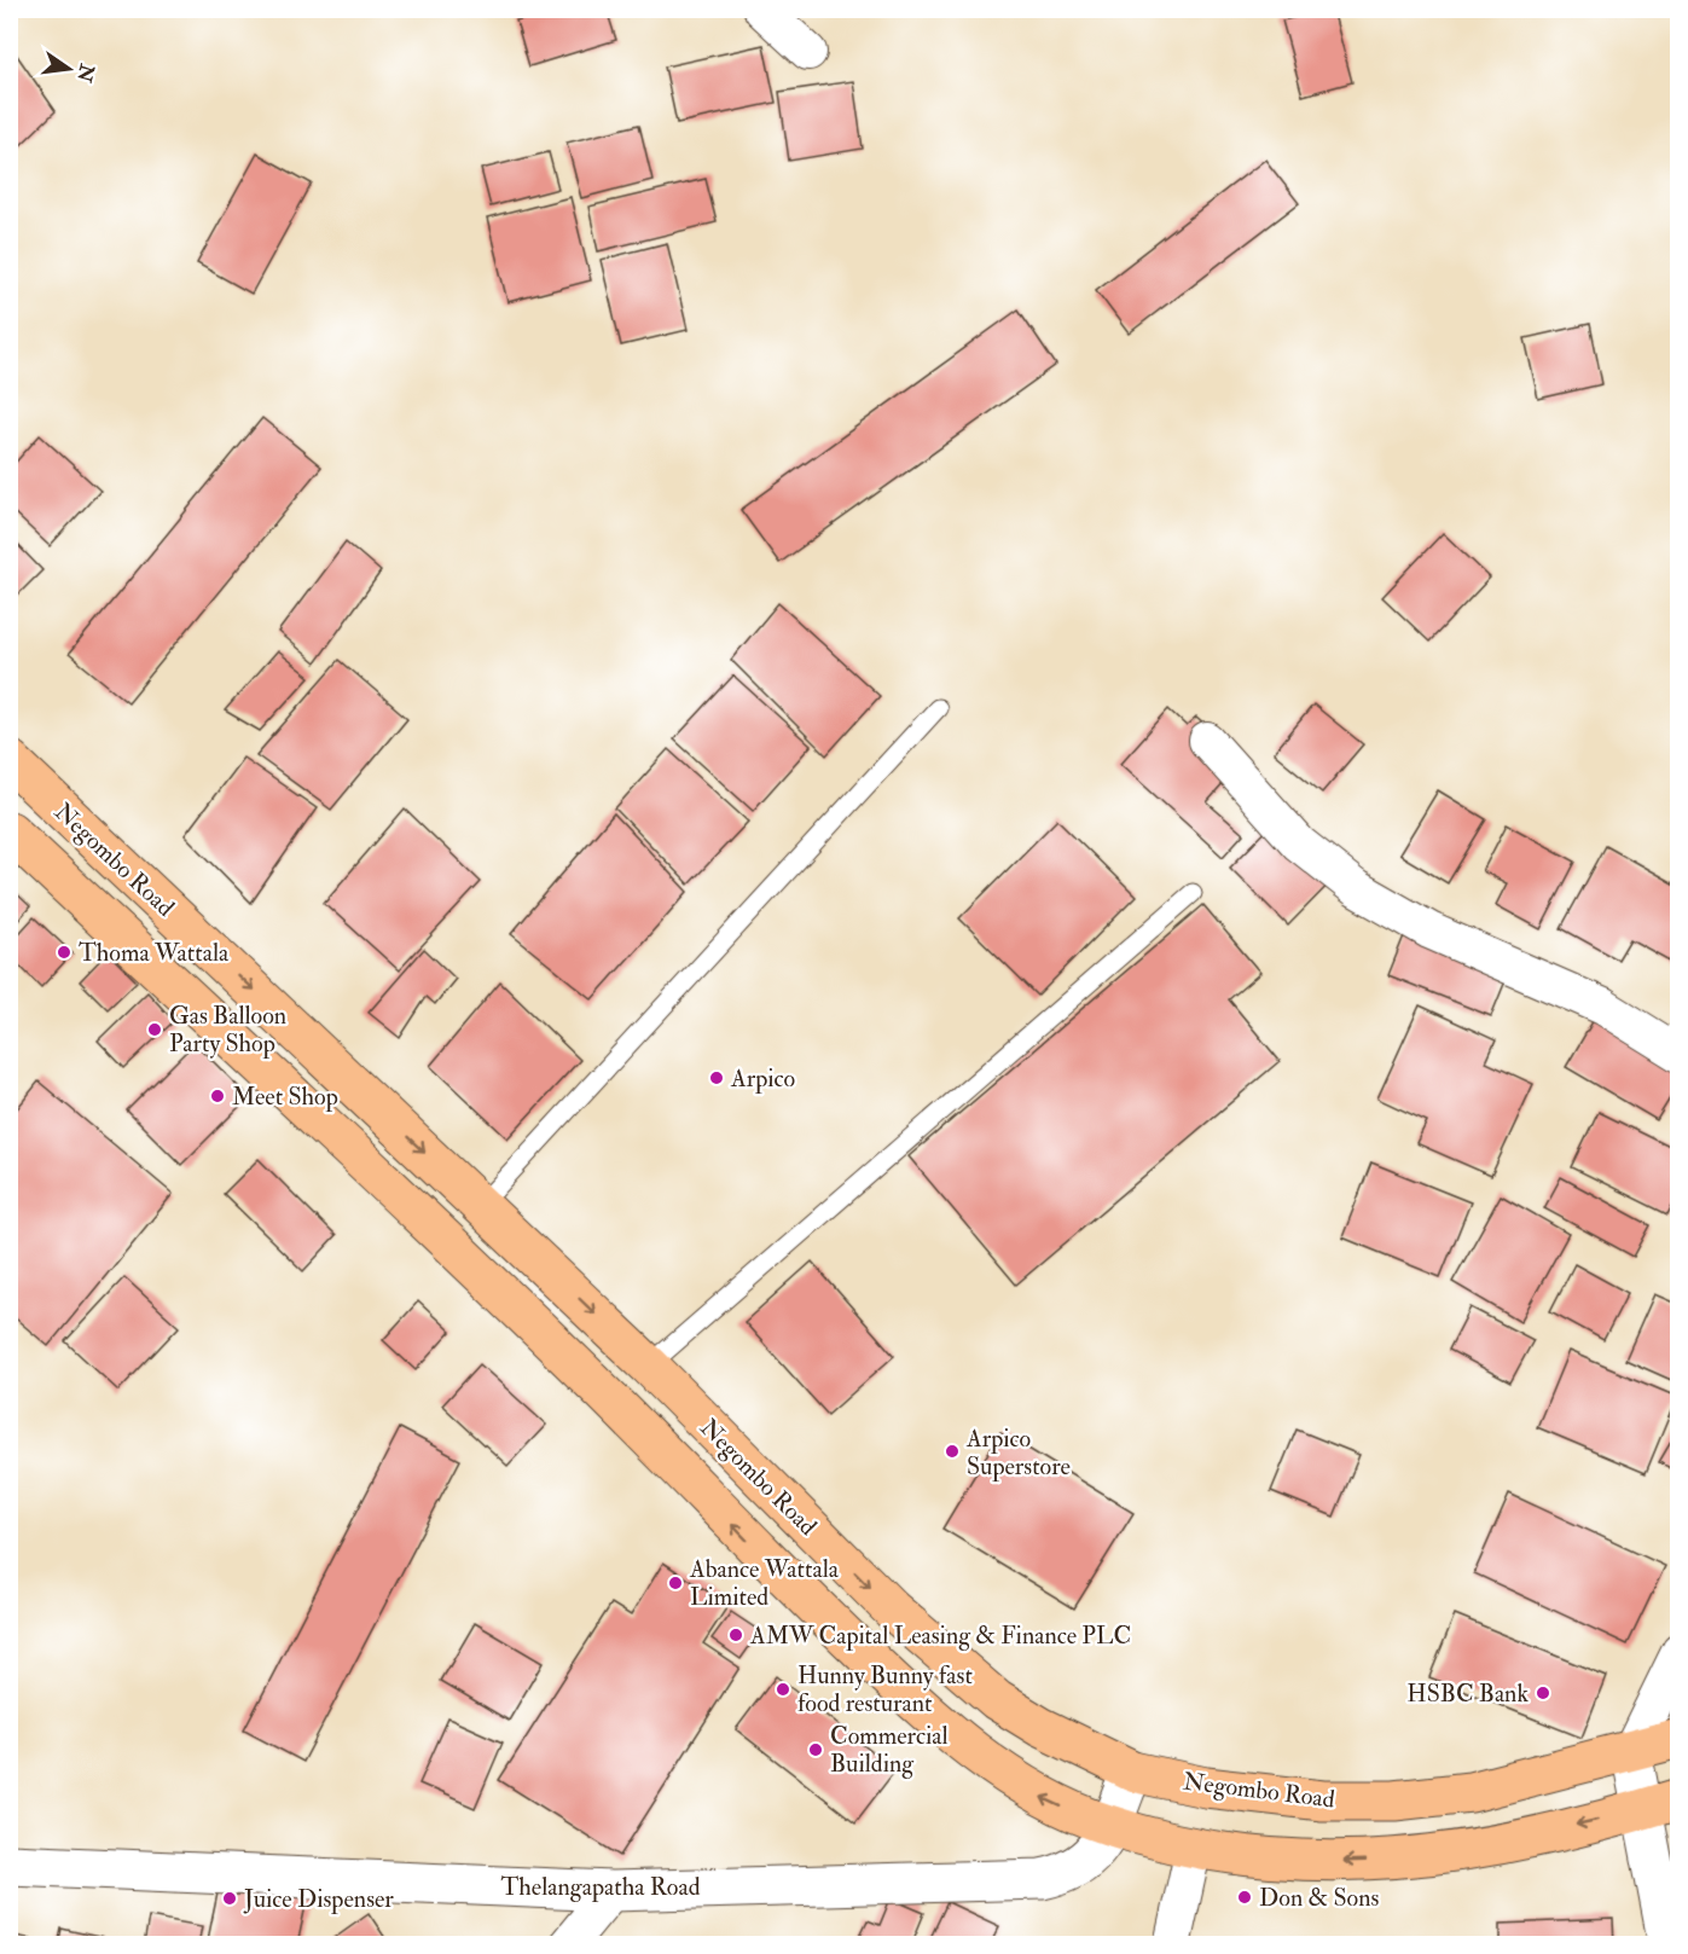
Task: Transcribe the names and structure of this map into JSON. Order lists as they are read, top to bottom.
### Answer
{
  "streets": {
    "highway": ["Negombo Road"],
    "street": ["Thelangapatha Road"]
  },
  "crossings": [
    ["Negombo Road", "Thelangapatha Road"]
  ],
  "places": [
    "Thoma Wattala",
    "Gas Balloon Party Shop",
    "Arpico",
    "Meet Shop",
    "Arpico Superstore",
    "Abance Wattala Limited",
    "AMW Capital Leasing & Finance PLC",
    "Hunny Bunny fast food resturant",
    "HSBC Bank",
    "Commercial Building",
    "Don & Sons",
    "Juice Dispenser"
  ],
  "north": "right"
}
